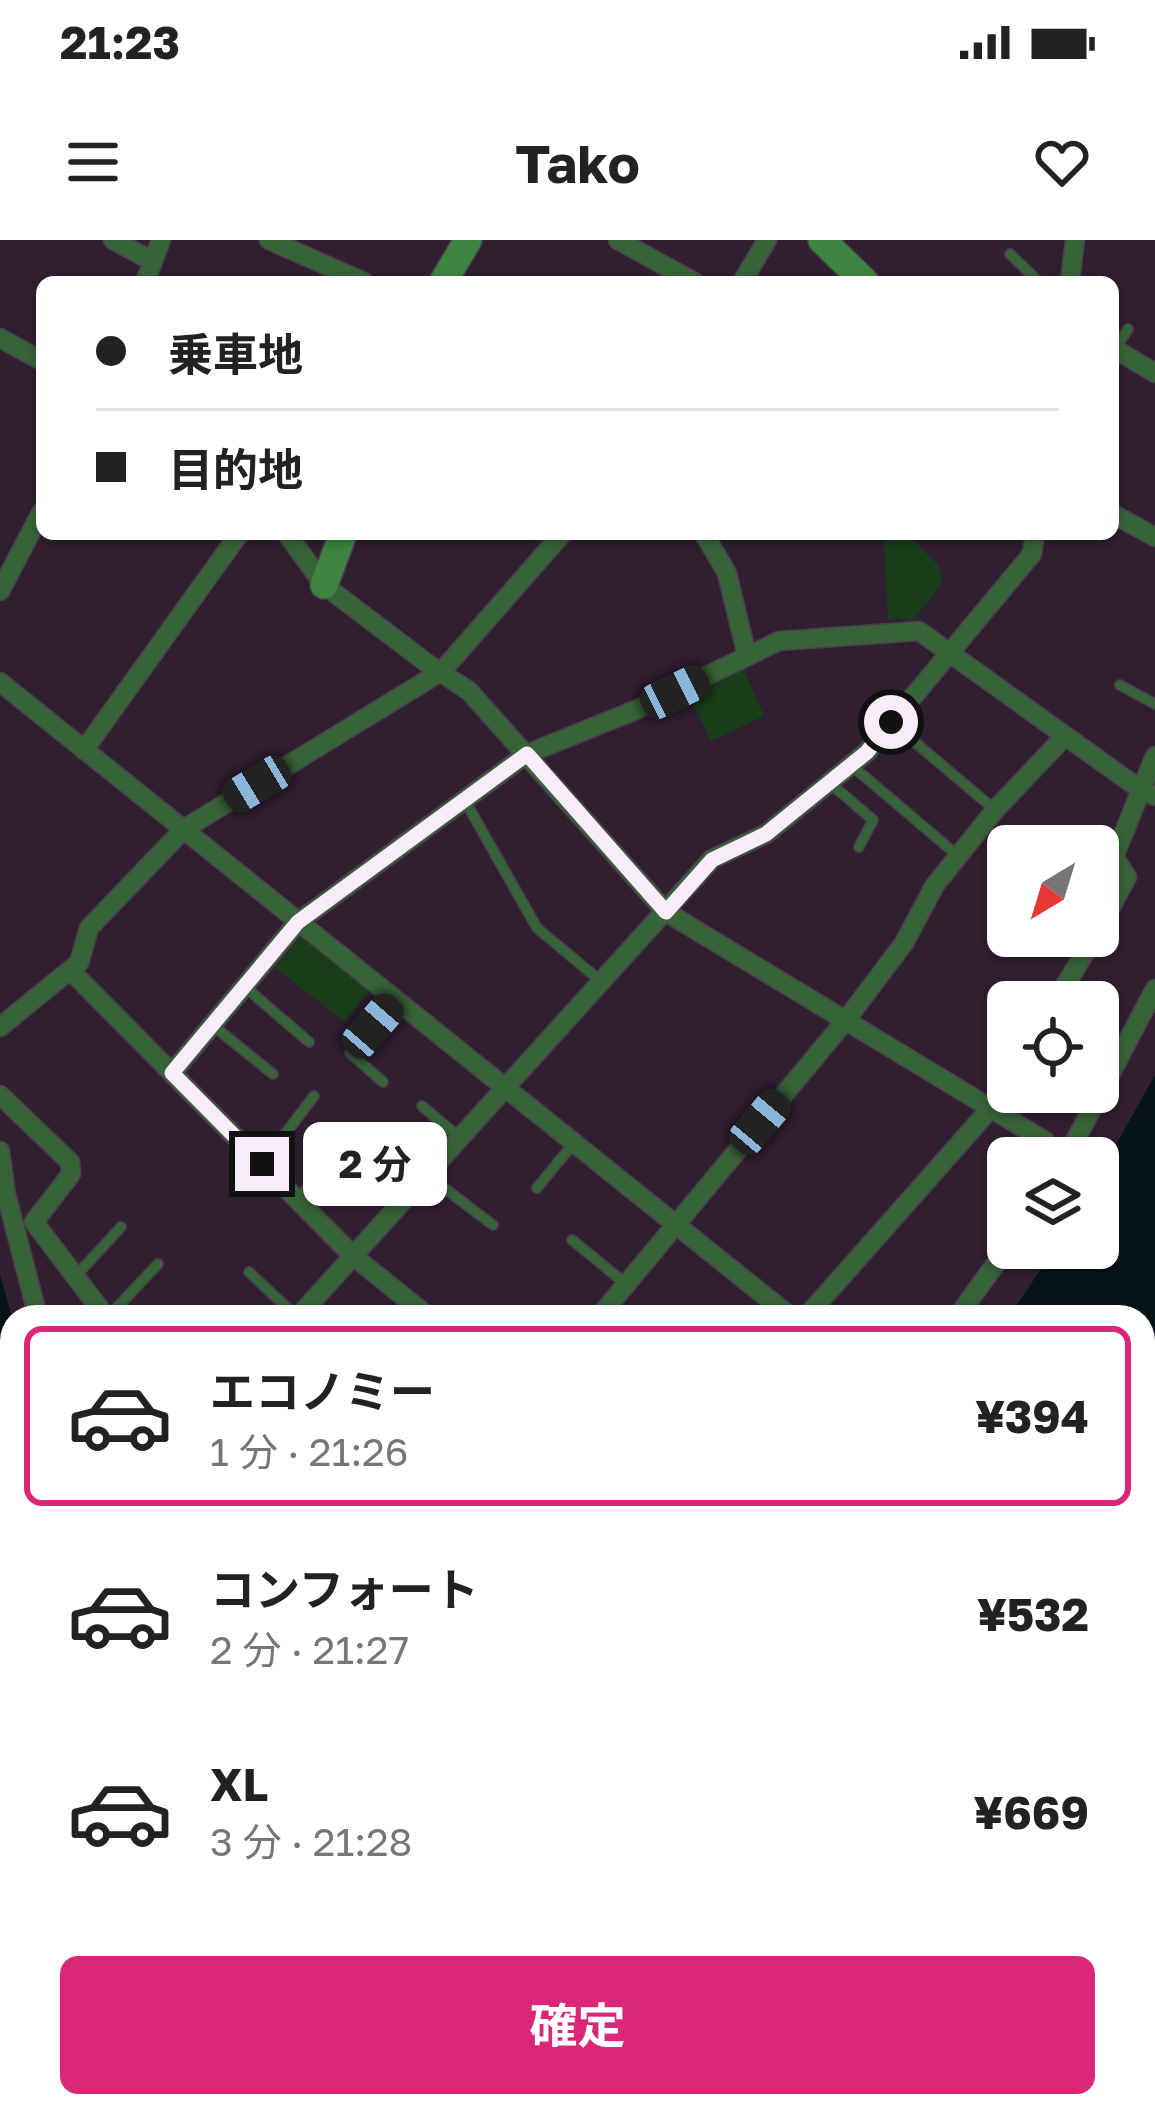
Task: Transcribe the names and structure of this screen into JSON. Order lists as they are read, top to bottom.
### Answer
{
  "north": "bottom left",
  "page": {
    "status": "21:23",
    "header": "Tako",
    "banner": ["乗車地", "目的地"],
    "bubble": "2 分",
    "list": [
      {
        "name": "エコノミー",
        "note": "1 分 · 21:26",
        "value": "¥394"
      },
      {
        "name": "コンフォート",
        "note": "2 分 · 21:27",
        "value": "¥532"
      },
      {
        "name": "XL",
        "note": "3 分 · 21:28",
        "value": "¥669"
      }
    ],
    "buttons": "確定"
  }
}
